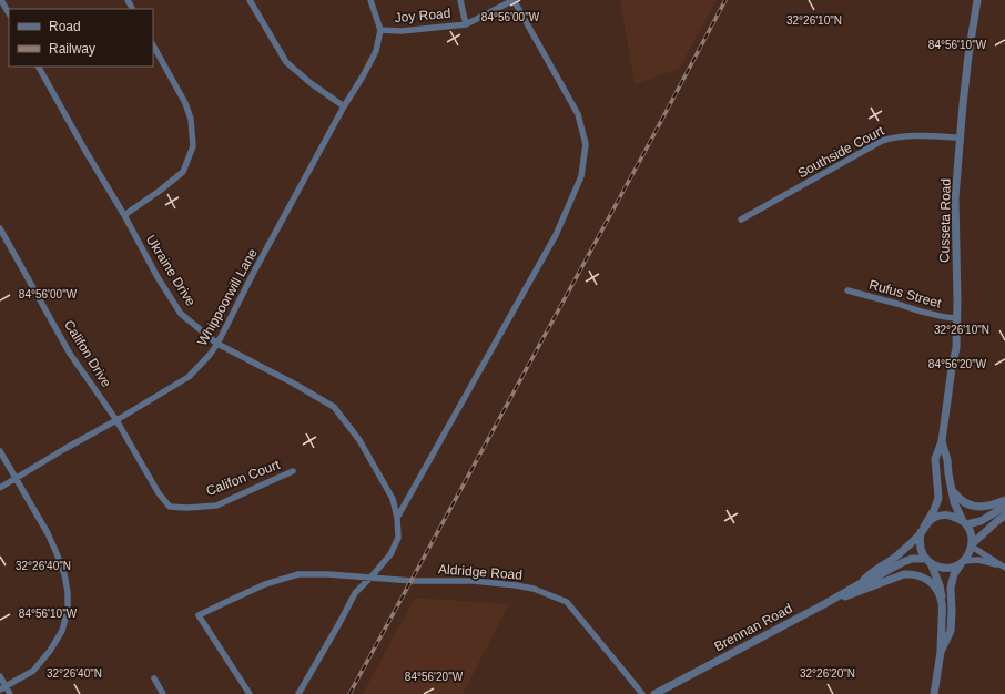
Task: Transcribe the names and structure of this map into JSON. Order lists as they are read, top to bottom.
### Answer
{
  "streets": {
    "street": [
      "Joy Road",
      "Southside Court",
      "Cusseta Road",
      "Ukraine Drive",
      "Rufus Street",
      "Whippoorwill Lane",
      "Califon Drive",
      "Califon Court",
      "Aldridge Road",
      "Brennan Road"
    ]
  },
  "crossings": [
    ["Joy Road", "Whippoorwill Lane"],
    ["Southside Court", "Cusseta Road"],
    ["Cusseta Road", "Rufus Street"],
    ["Cusseta Road", "Brennan Road"],
    ["Ukraine Drive", "Whippoorwill Lane"],
    ["Whippoorwill Lane", "Califon Drive"],
    ["Whippoorwill Lane", "Califon Court"],
    ["Califon Drive", "Califon Court"]
  ],
  "legend": ["Road", "Railway"],
  "coordinates": [
    "84°56'00\"W",
    "32°26'10\"N",
    "84°56'10\"W",
    "84°56'20\"W",
    "32°26'40\"N",
    "32°26'20\"N"
  ]
}
